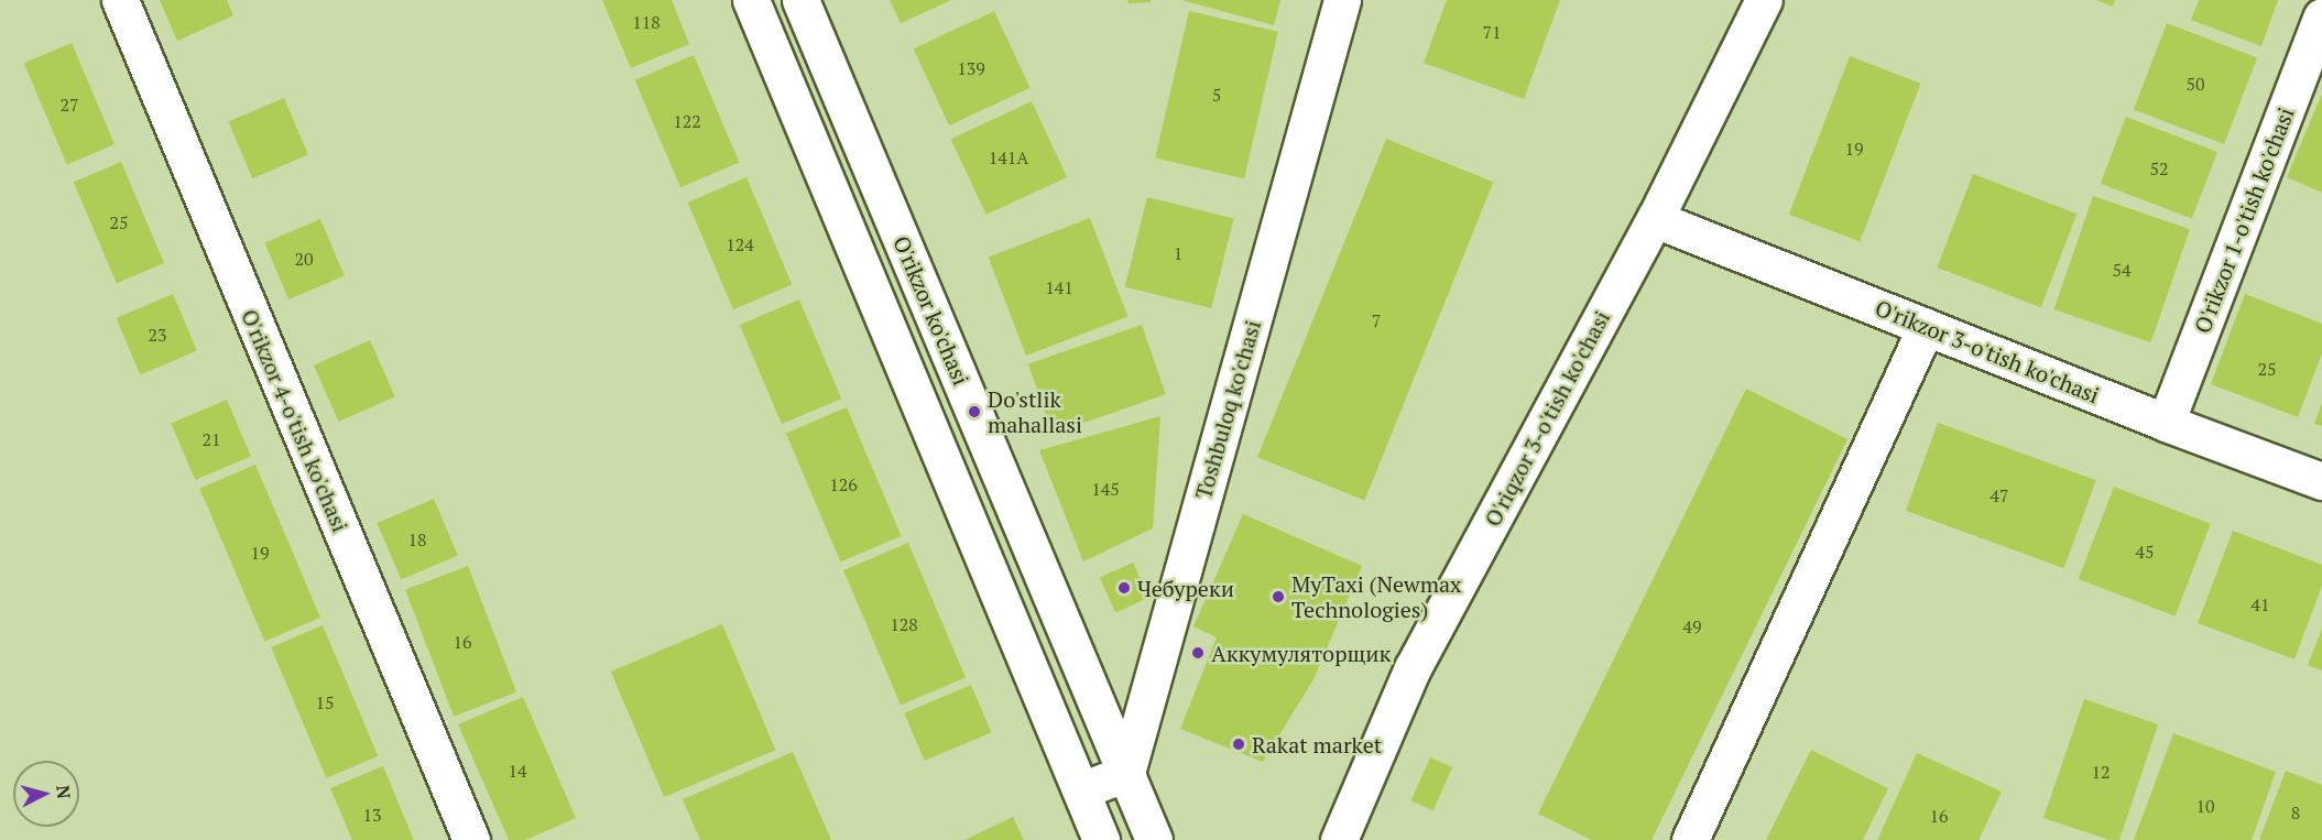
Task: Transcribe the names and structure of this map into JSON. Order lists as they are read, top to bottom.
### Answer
{
  "streets": {
    "street": [
      "O'rikzor 1-o'tish ko'chasi",
      "O'rikzor ko'chasi",
      "O'rikzor 3-o'tish ko'chasi",
      "Toshbuloq ko'chasi",
      "O'riqzor 3-o'tish ko'chasi",
      "O'rikzor 4-o'tish ko'chasi"
    ]
  },
  "crossings": [
    ["O'rikzor 1-o'tish ko'chasi", "O'rikzor 3-o'tish ko'chasi"],
    ["O'rikzor ko'chasi", "Toshbuloq ko'chasi"],
    ["O'rikzor 3-o'tish ko'chasi", "O'riqzor 3-o'tish ko'chasi"]
  ],
  "places": [
    "Do'stlik mahallasi",
    "Чебуреки",
    "MyTaxi (Newmax Technologies)",
    "Аккумуляторщик",
    "Rakat market"
  ],
  "house_numbers": [
    "118",
    "71",
    "139",
    "50",
    "5",
    "27",
    "122",
    "19",
    "141A",
    "52",
    "25",
    "124",
    "1",
    "20",
    "54",
    "141",
    "7",
    "23",
    "25",
    "21",
    "126",
    "145",
    "47",
    "18",
    "45",
    "19",
    "41",
    "128",
    "49",
    "16",
    "15",
    "14",
    "12",
    "10",
    "8",
    "13",
    "16"
  ],
  "north": "right"
}
